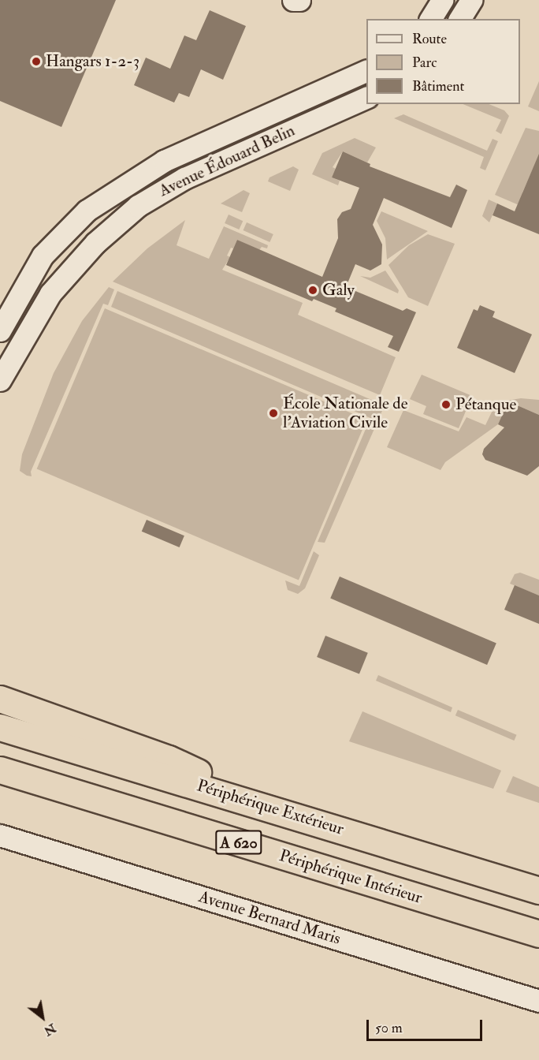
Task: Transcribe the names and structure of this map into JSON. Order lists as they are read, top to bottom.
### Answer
{
  "streets": {
    "highway": ["Périphérique Extérieur", "A 620", "Périphérique Intérieur"],
    "street": ["Avenue Édouard Belin", "Avenue Bernard Maris"]
  },
  "places": [
    "Hangars 1-2-3",
    "Galy",
    "Pétanque",
    "École Nationale de l'Aviation Civile"
  ],
  "legend": ["Route", "Parc", "Bâtiment"],
  "scale_bar": "50 m",
  "north": "bottom right"
}
